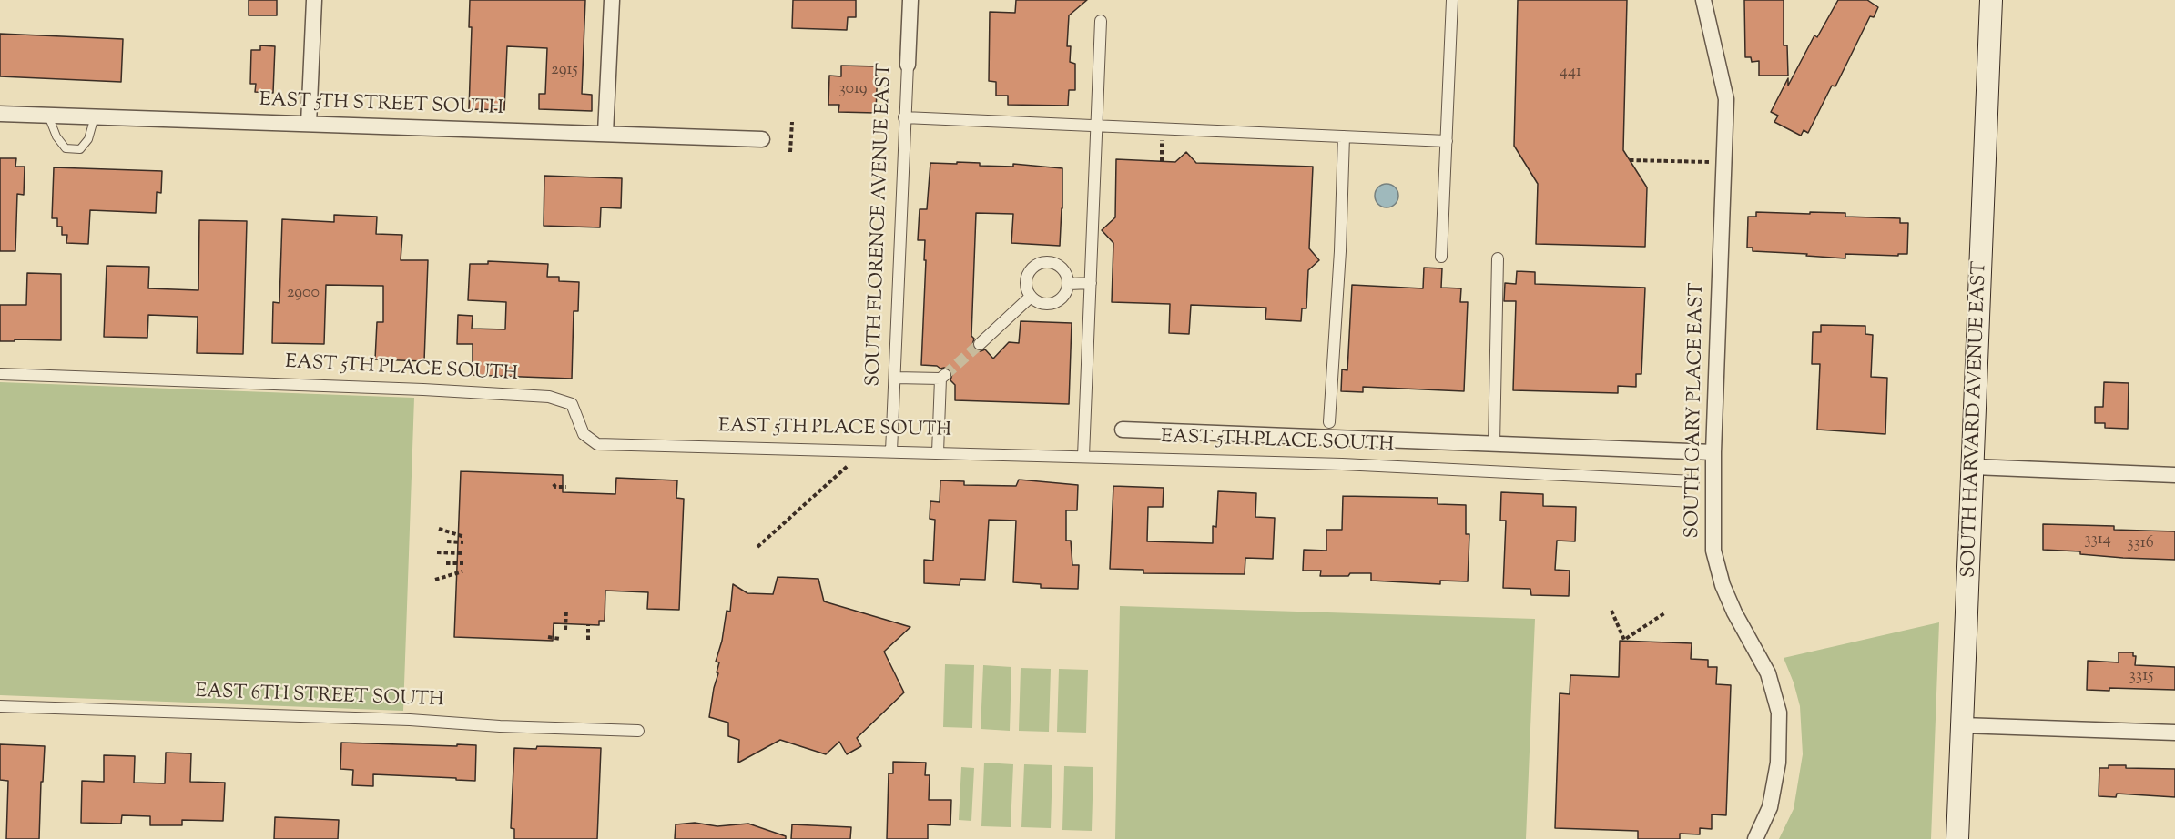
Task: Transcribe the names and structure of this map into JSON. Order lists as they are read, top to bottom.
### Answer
{
  "streets": {
    "main road": ["SOUTH HARVARD AVENUE EAST"],
    "street": [
      "EAST 5TH STREET SOUTH",
      "SOUTH FLORENCE AVENUE EAST",
      "EAST 5TH PLACE SOUTH",
      "SOUTH GARY PLACE EAST",
      "EAST 6TH STREET SOUTH"
    ]
  },
  "crossings": [
    ["SOUTH FLORENCE AVENUE EAST", "EAST 5TH PLACE SOUTH"],
    ["EAST 5TH PLACE SOUTH", "SOUTH GARY PLACE EAST"]
  ],
  "house_numbers": [
    "2915",
    "441",
    "3019",
    "2900",
    "3314",
    "3316",
    "3315"
  ]
}
